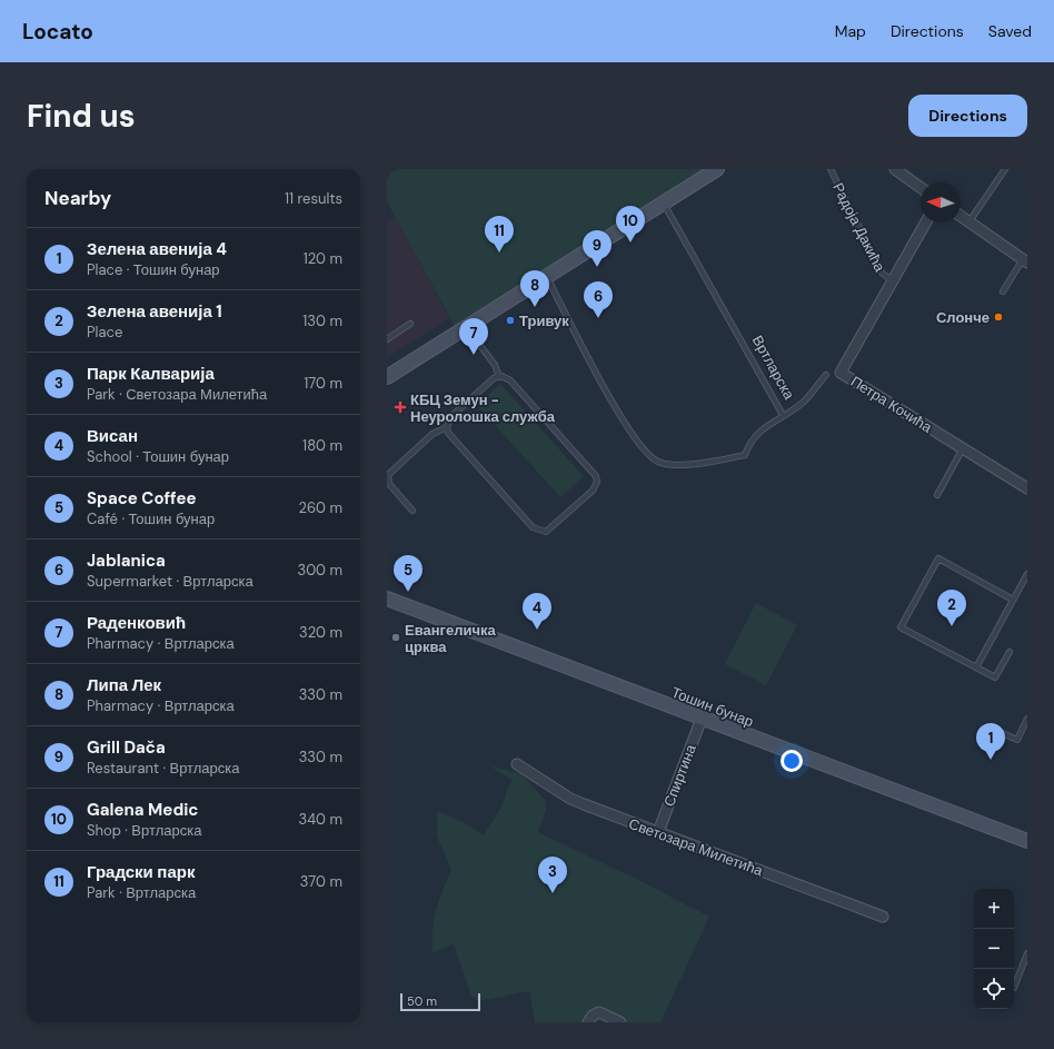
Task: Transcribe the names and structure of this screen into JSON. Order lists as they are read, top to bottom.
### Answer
{
  "streets": {
    "main road": ["Тошин бунар"],
    "street": ["Петра Кочића", "Спиртина", "Светозара Милетића"],
    "lane": ["Радоја Дакића", "Вртларска"]
  },
  "crossings": [
    ["Радоја Дакића", "Петра Кочића"],
    ["Тошин бунар", "Спиртина"],
    ["Спиртина", "Светозара Милетића"]
  ],
  "places": {
    "other": ["Слонче", "Тривук", "Евангеличка црква"],
    "health": ["КБЦ Земун - Неуролошка служба"]
  },
  "scale_bar": "50 m",
  "north": "left",
  "page": {
    "header": "Locato",
    "nav": ["Map", "Directions", "Saved"],
    "buttons": "Directions",
    "title": "Find us",
    "heading": ["Nearby", "11 results"],
    "pins": [
      "10",
      "11",
      "9",
      "8",
      "6",
      "7",
      "5",
      "2",
      "4",
      "1",
      "3"
    ],
    "list": [
      {
        "mark": "1",
        "name": "Зелена авенија 4",
        "note": "Place · Тошин бунар",
        "value": "120 m"
      },
      {
        "mark": "2",
        "name": "Зелена авенија 1",
        "note": "Place",
        "value": "130 m"
      },
      {
        "mark": "3",
        "name": "Парк Калварија",
        "note": "Park · Светозара Милетића",
        "value": "170 m"
      },
      {
        "mark": "4",
        "name": "Висан",
        "note": "School · Тошин бунар",
        "value": "180 m"
      },
      {
        "mark": "5",
        "name": "Space Coffee",
        "note": "Café · Тошин бунар",
        "value": "260 m"
      },
      {
        "mark": "6",
        "name": "Jablanica",
        "note": "Supermarket · Вртларска",
        "value": "300 m"
      },
      {
        "mark": "7",
        "name": "Раденковић",
        "note": "Pharmacy · Вртларска",
        "value": "320 m"
      },
      {
        "mark": "8",
        "name": "Липа Лек",
        "note": "Pharmacy · Вртларска",
        "value": "330 m"
      },
      {
        "mark": "9",
        "name": "Grill Dača",
        "note": "Restaurant · Вртларска",
        "value": "330 m"
      },
      {
        "mark": "10",
        "name": "Galena Medic",
        "note": "Shop · Вртларска",
        "value": "340 m"
      },
      {
        "mark": "11",
        "name": "Градски парк",
        "note": "Park · Вртларска",
        "value": "370 m"
      }
    ],
    "map_buttons": ["+", "−"],
    "scale": "50 m"
  }
}
